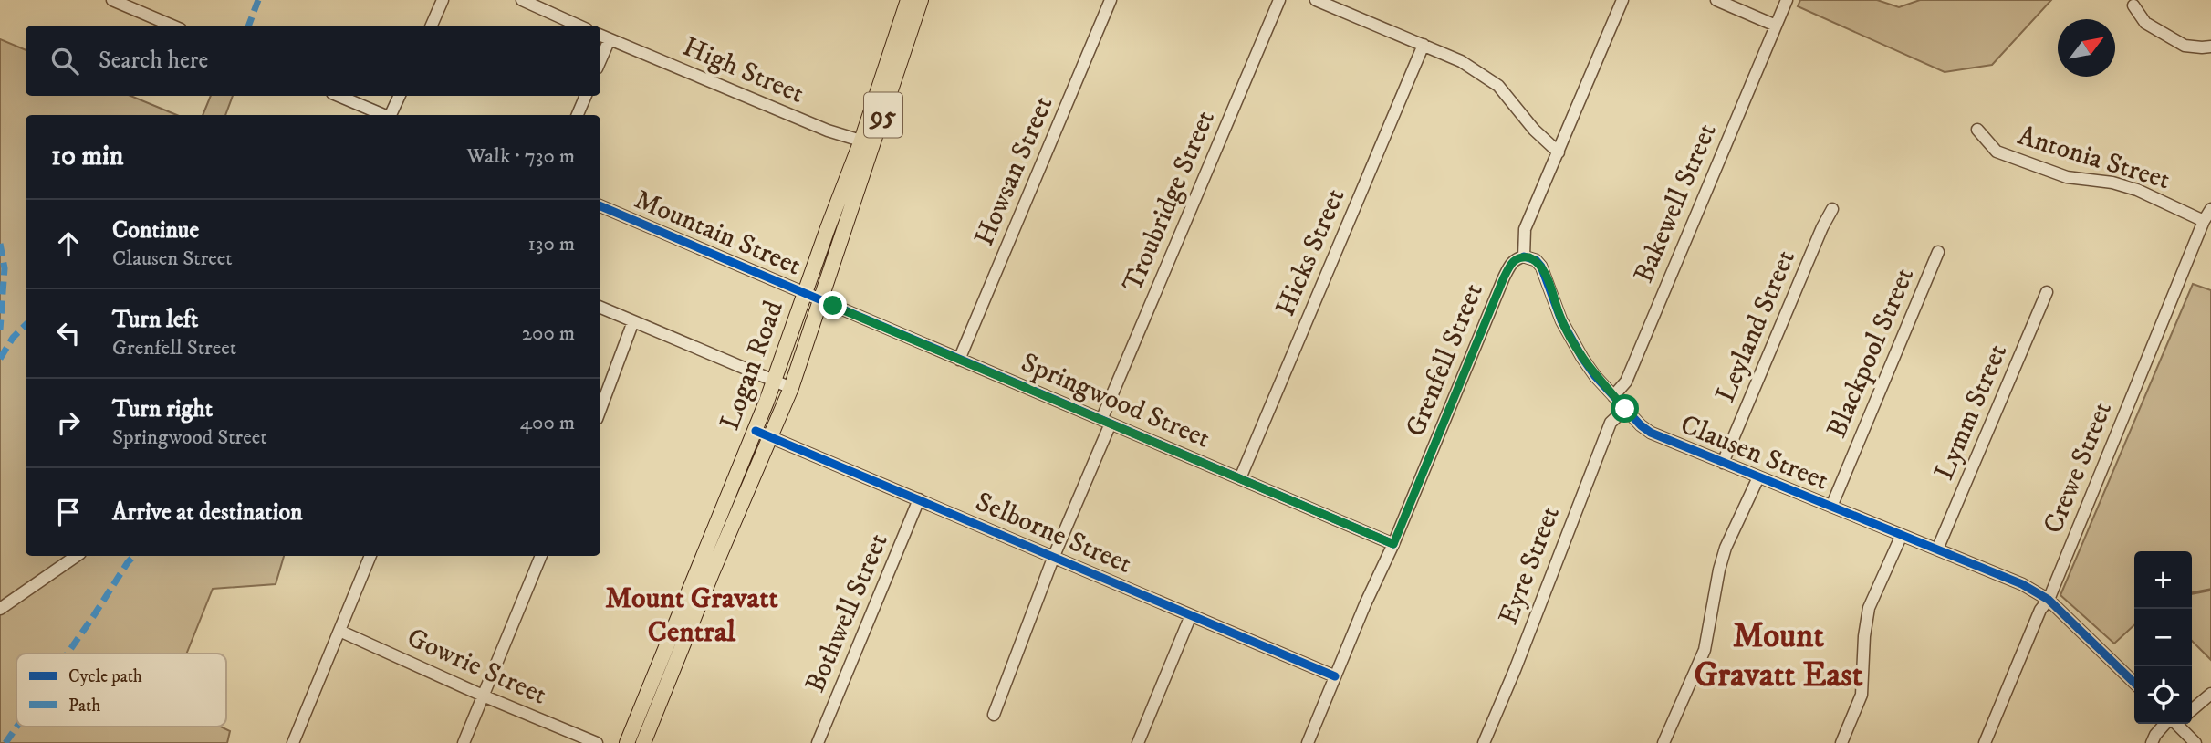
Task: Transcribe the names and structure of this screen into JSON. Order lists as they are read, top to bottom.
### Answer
{
  "streets": {
    "main road": ["95", "Logan Road"],
    "street": [
      "High Street",
      "Antonia Street",
      "Howsan Street",
      "Troubridge Street",
      "Bakewell Street",
      "Mountain Street",
      "Hicks Street",
      "Leyland Street",
      "Blackpool Street",
      "Grenfell Street",
      "Springwood Street",
      "Lymm Street",
      "Clausen Street",
      "Crewe Street",
      "Selborne Street",
      "Eyre Street",
      "Bothwell Street",
      "Gowrie Street"
    ]
  },
  "crossings": [
    ["High Street", "Logan Road"],
    ["Antonia Street", "Crewe Street"],
    ["Howsan Street", "Springwood Street"],
    ["Troubridge Street", "Springwood Street"],
    ["Troubridge Street", "Selborne Street"],
    ["Bakewell Street", "Clausen Street"],
    ["Mountain Street", "Logan Road"],
    ["Mountain Street", "Springwood Street"],
    ["Hicks Street", "Springwood Street"],
    ["Leyland Street", "Clausen Street"],
    ["Blackpool Street", "Clausen Street"],
    ["Grenfell Street", "Springwood Street"],
    ["Grenfell Street", "Clausen Street"],
    ["Grenfell Street", "Selborne Street"],
    ["Logan Road", "Springwood Street"],
    ["Logan Road", "Selborne Street"],
    ["Lymm Street", "Clausen Street"],
    ["Clausen Street", "Crewe Street"],
    ["Clausen Street", "Eyre Street"],
    ["Selborne Street", "Bothwell Street"]
  ],
  "districts": ["Mount Gravatt Central", "Mount Gravatt East"],
  "legend": ["Cycle path", "Path"],
  "north": "top right",
  "page": {
    "search": "Search here",
    "heading": ["10 min", "Walk · 730 m"],
    "list": [
      ["Continue", "Clausen Street", "130 m"],
      ["Turn left", "Grenfell Street", "200 m"],
      ["Turn right", "Springwood Street", "400 m"],
      "Arrive at destination"
    ],
    "map_buttons": ["+", "−"]
  }
}
